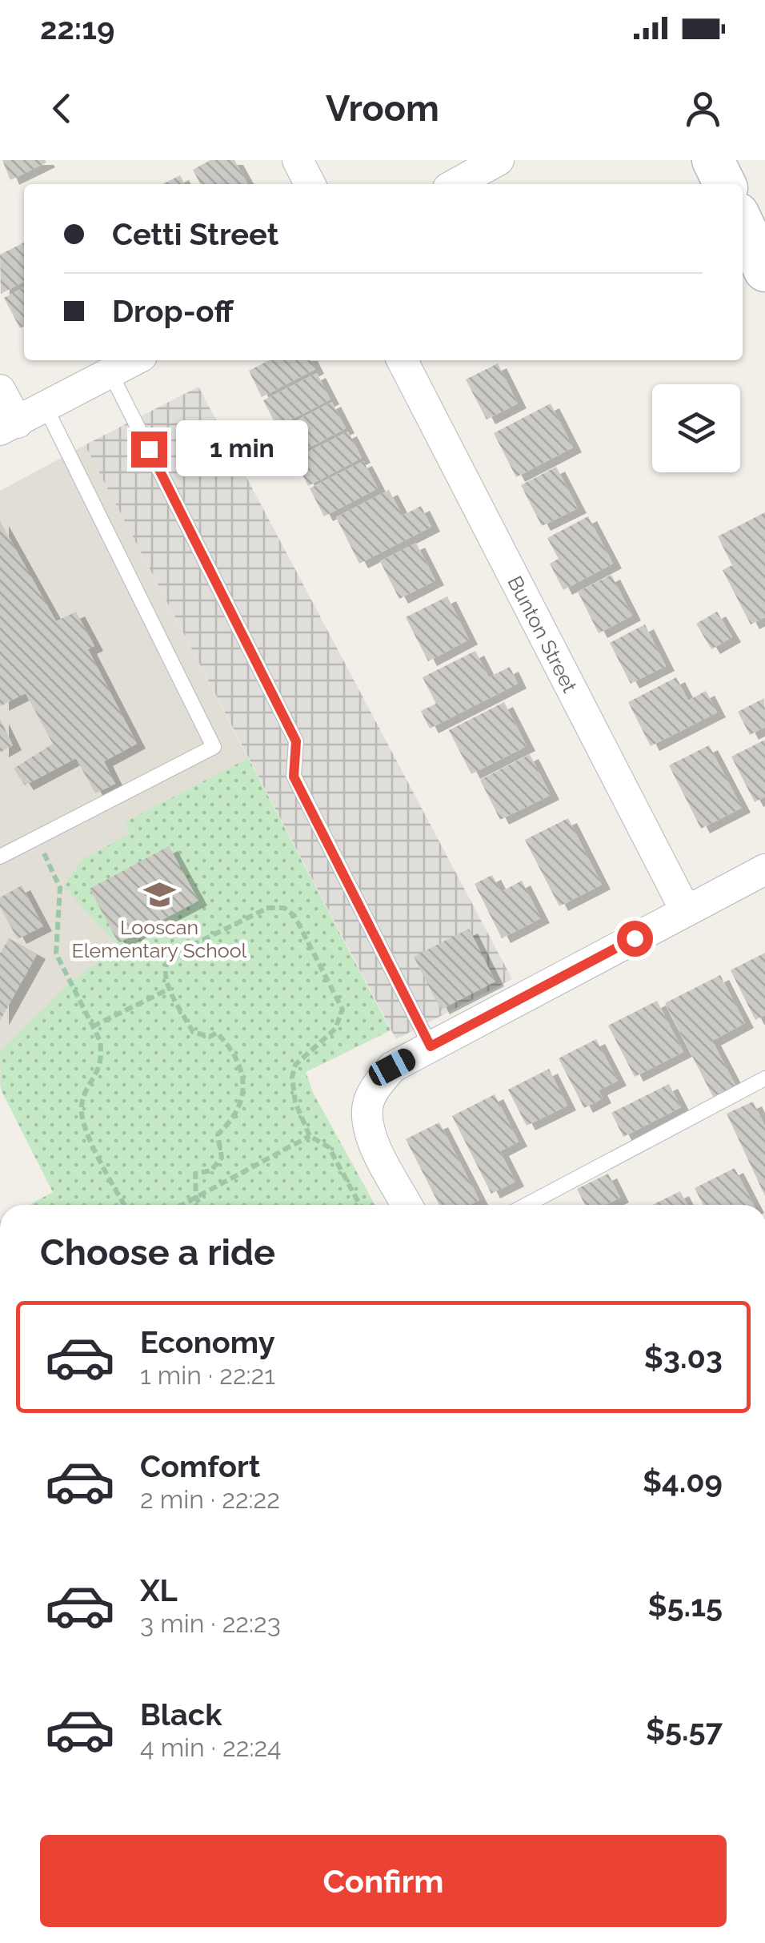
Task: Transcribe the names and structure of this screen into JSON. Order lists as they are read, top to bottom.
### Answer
{
  "streets": {
    "street": ["Bunton Street"]
  },
  "places": {
    "school or university": ["Looscan Elementary School"]
  },
  "page": {
    "status": "22:19",
    "header": "Vroom",
    "banner": ["Cetti Street", "Drop-off"],
    "bubble": "1 min",
    "heading": "Choose a ride",
    "list": [
      {
        "name": "Economy",
        "note": "1 min · 22:21",
        "value": "$3.03"
      },
      {
        "name": "Comfort",
        "note": "2 min · 22:22",
        "value": "$4.09"
      },
      {
        "name": "XL",
        "note": "3 min · 22:23",
        "value": "$5.15"
      },
      {
        "name": "Black",
        "note": "4 min · 22:24",
        "value": "$5.57"
      }
    ],
    "buttons": "Confirm"
  }
}
